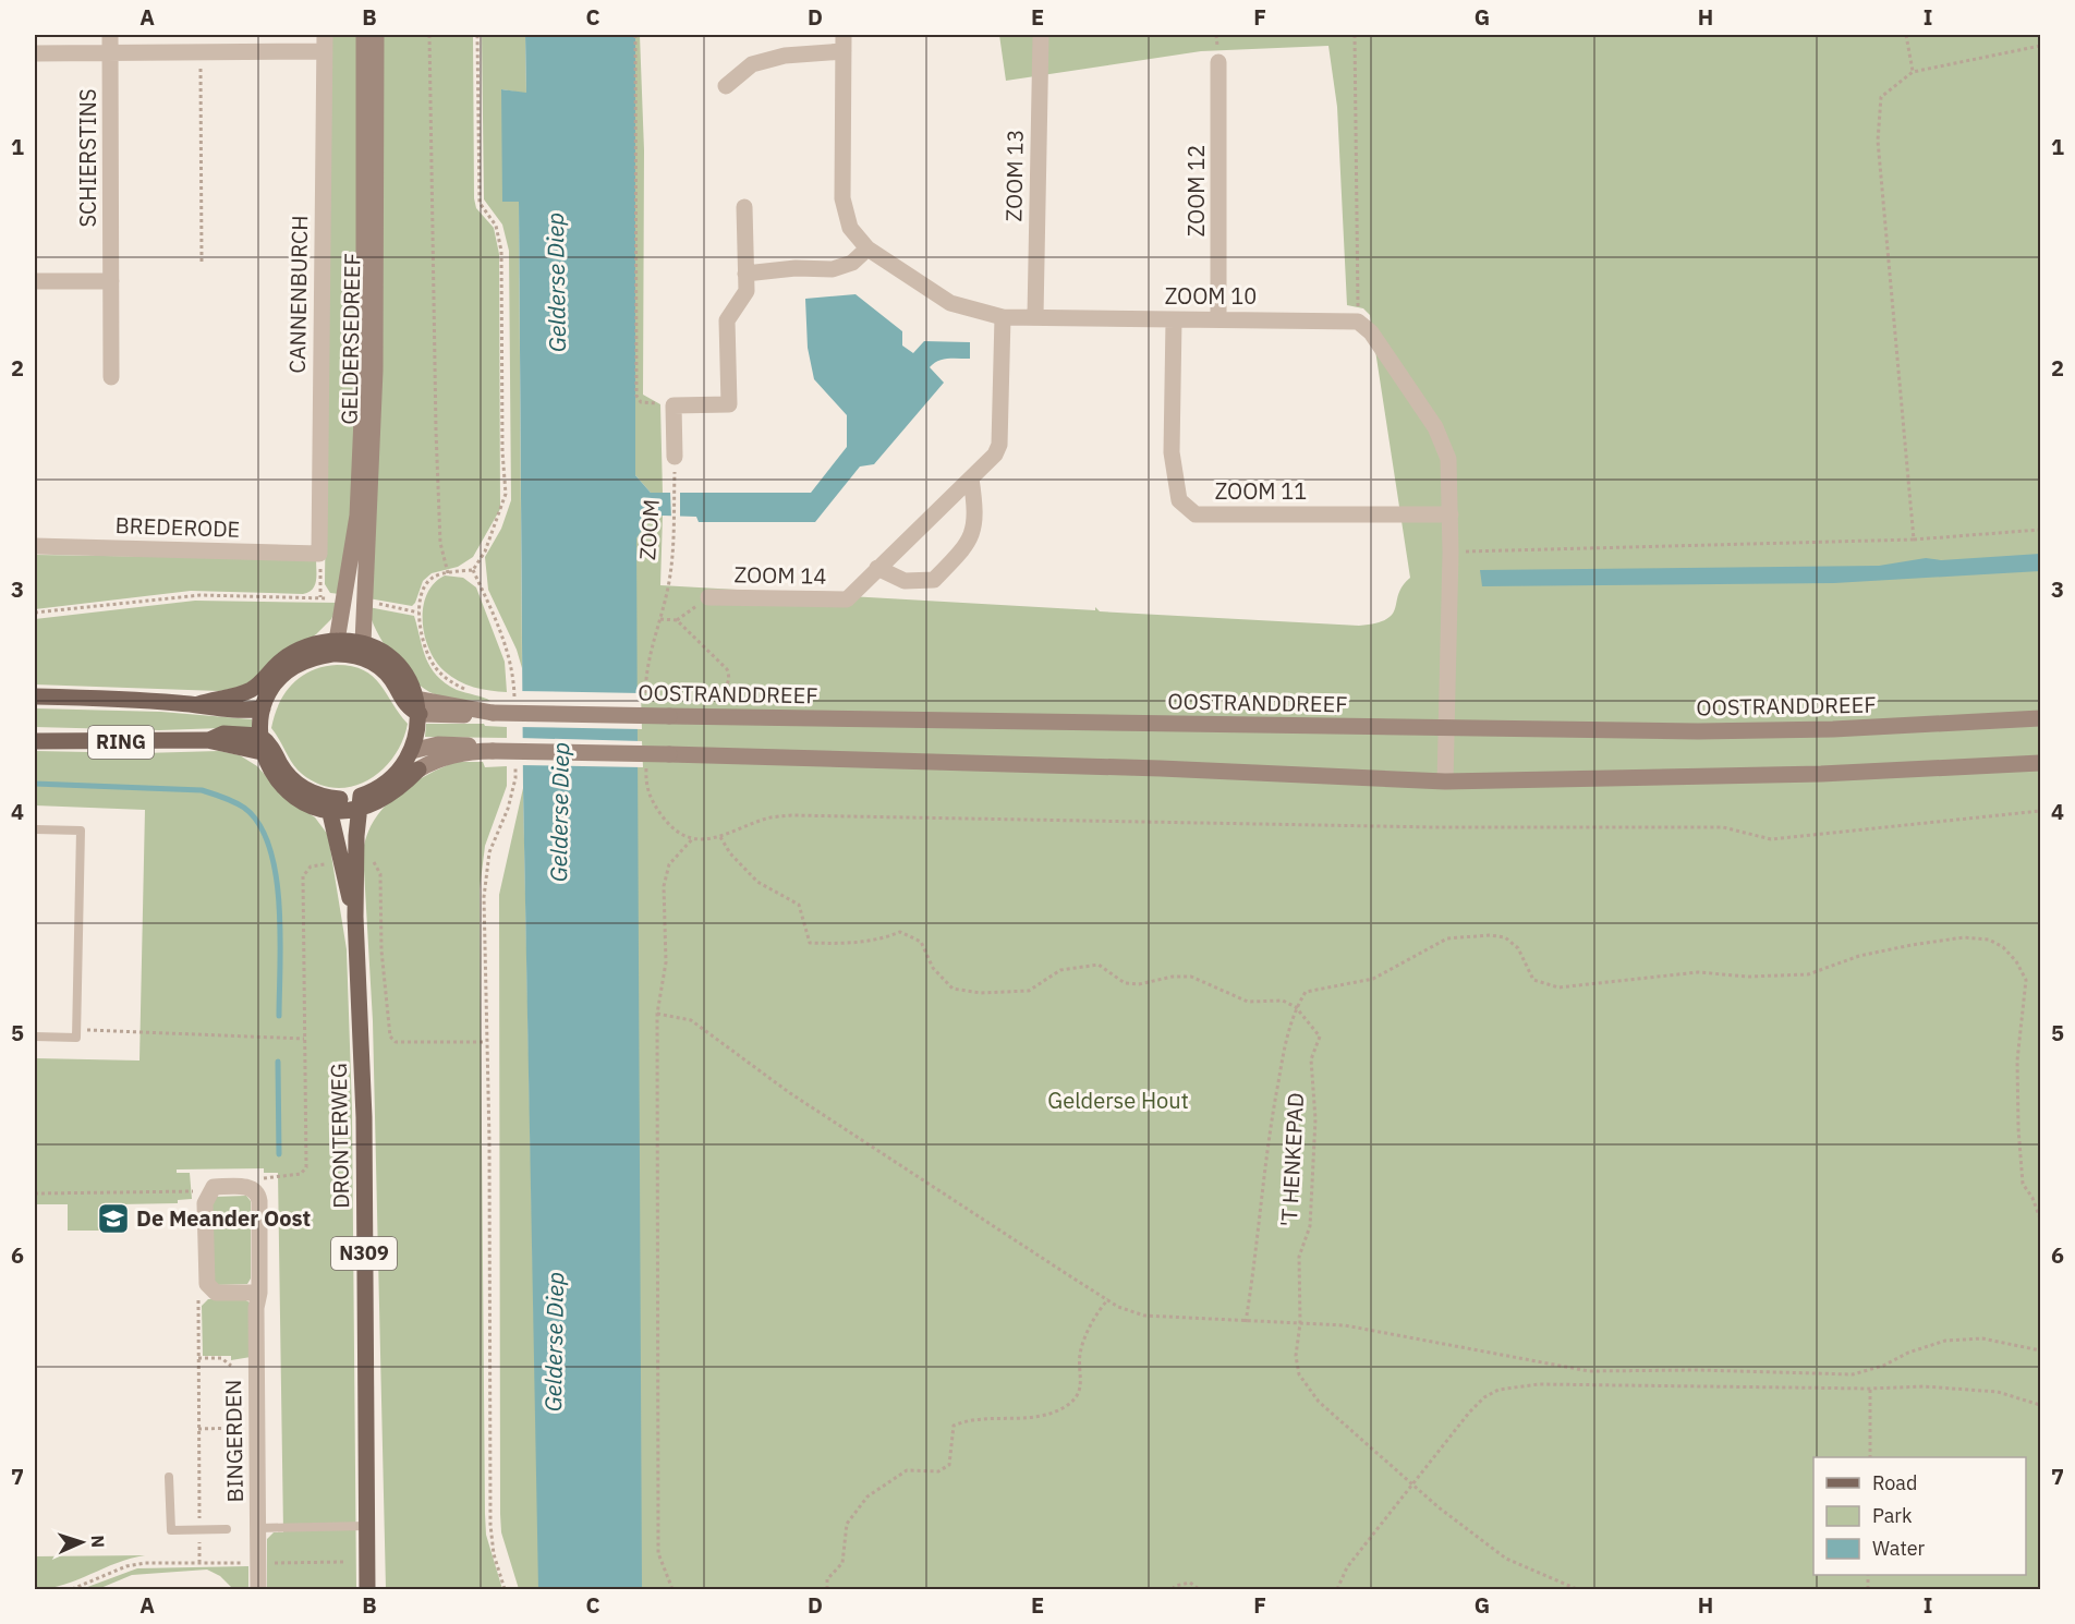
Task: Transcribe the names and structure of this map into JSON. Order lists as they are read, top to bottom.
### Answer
{
  "streets": {
    "main road": [
      "GELDERSEDREEF",
      "OOSTRANDDREEF",
      "RING",
      "DRONTERWEG",
      "N309"
    ],
    "street": [
      "SCHIERSTINS",
      "ZOOM 13",
      "ZOOM 12",
      "CANNENBURCH",
      "ZOOM 10",
      "ZOOM 11",
      "BREDERODE",
      "ZOOM 14",
      "BINGERDEN"
    ],
    "path": ["ZOOM", "'T HENKEPAD"]
  },
  "crossings": [
    ["ZOOM 13", "ZOOM 10"],
    ["ZOOM 12", "ZOOM 10"],
    ["CANNENBURCH", "BREDERODE"],
    ["ZOOM 10", "ZOOM 11"],
    ["ZOOM 10", "ZOOM 14"],
    ["GELDERSEDREEF", "OOSTRANDDREEF"],
    ["GELDERSEDREEF", "RING"],
    ["GELDERSEDREEF", "DRONTERWEG"],
    ["OOSTRANDDREEF", "RING"],
    ["OOSTRANDDREEF", "DRONTERWEG"],
    ["RING", "DRONTERWEG"]
  ],
  "water": ["Gelderse Diep"],
  "parks": ["Gelderse Hout"],
  "places": {
    "school or university": ["De Meander Oost"]
  },
  "legend": ["Road", "Park", "Water"],
  "north": "right",
  "grid": {
    "columns": [
      "A",
      "B",
      "C",
      "D",
      "E",
      "F",
      "G",
      "H",
      "I"
    ],
    "rows": [
      "1",
      "2",
      "3",
      "4",
      "5",
      "6",
      "7"
    ]
  }
}
